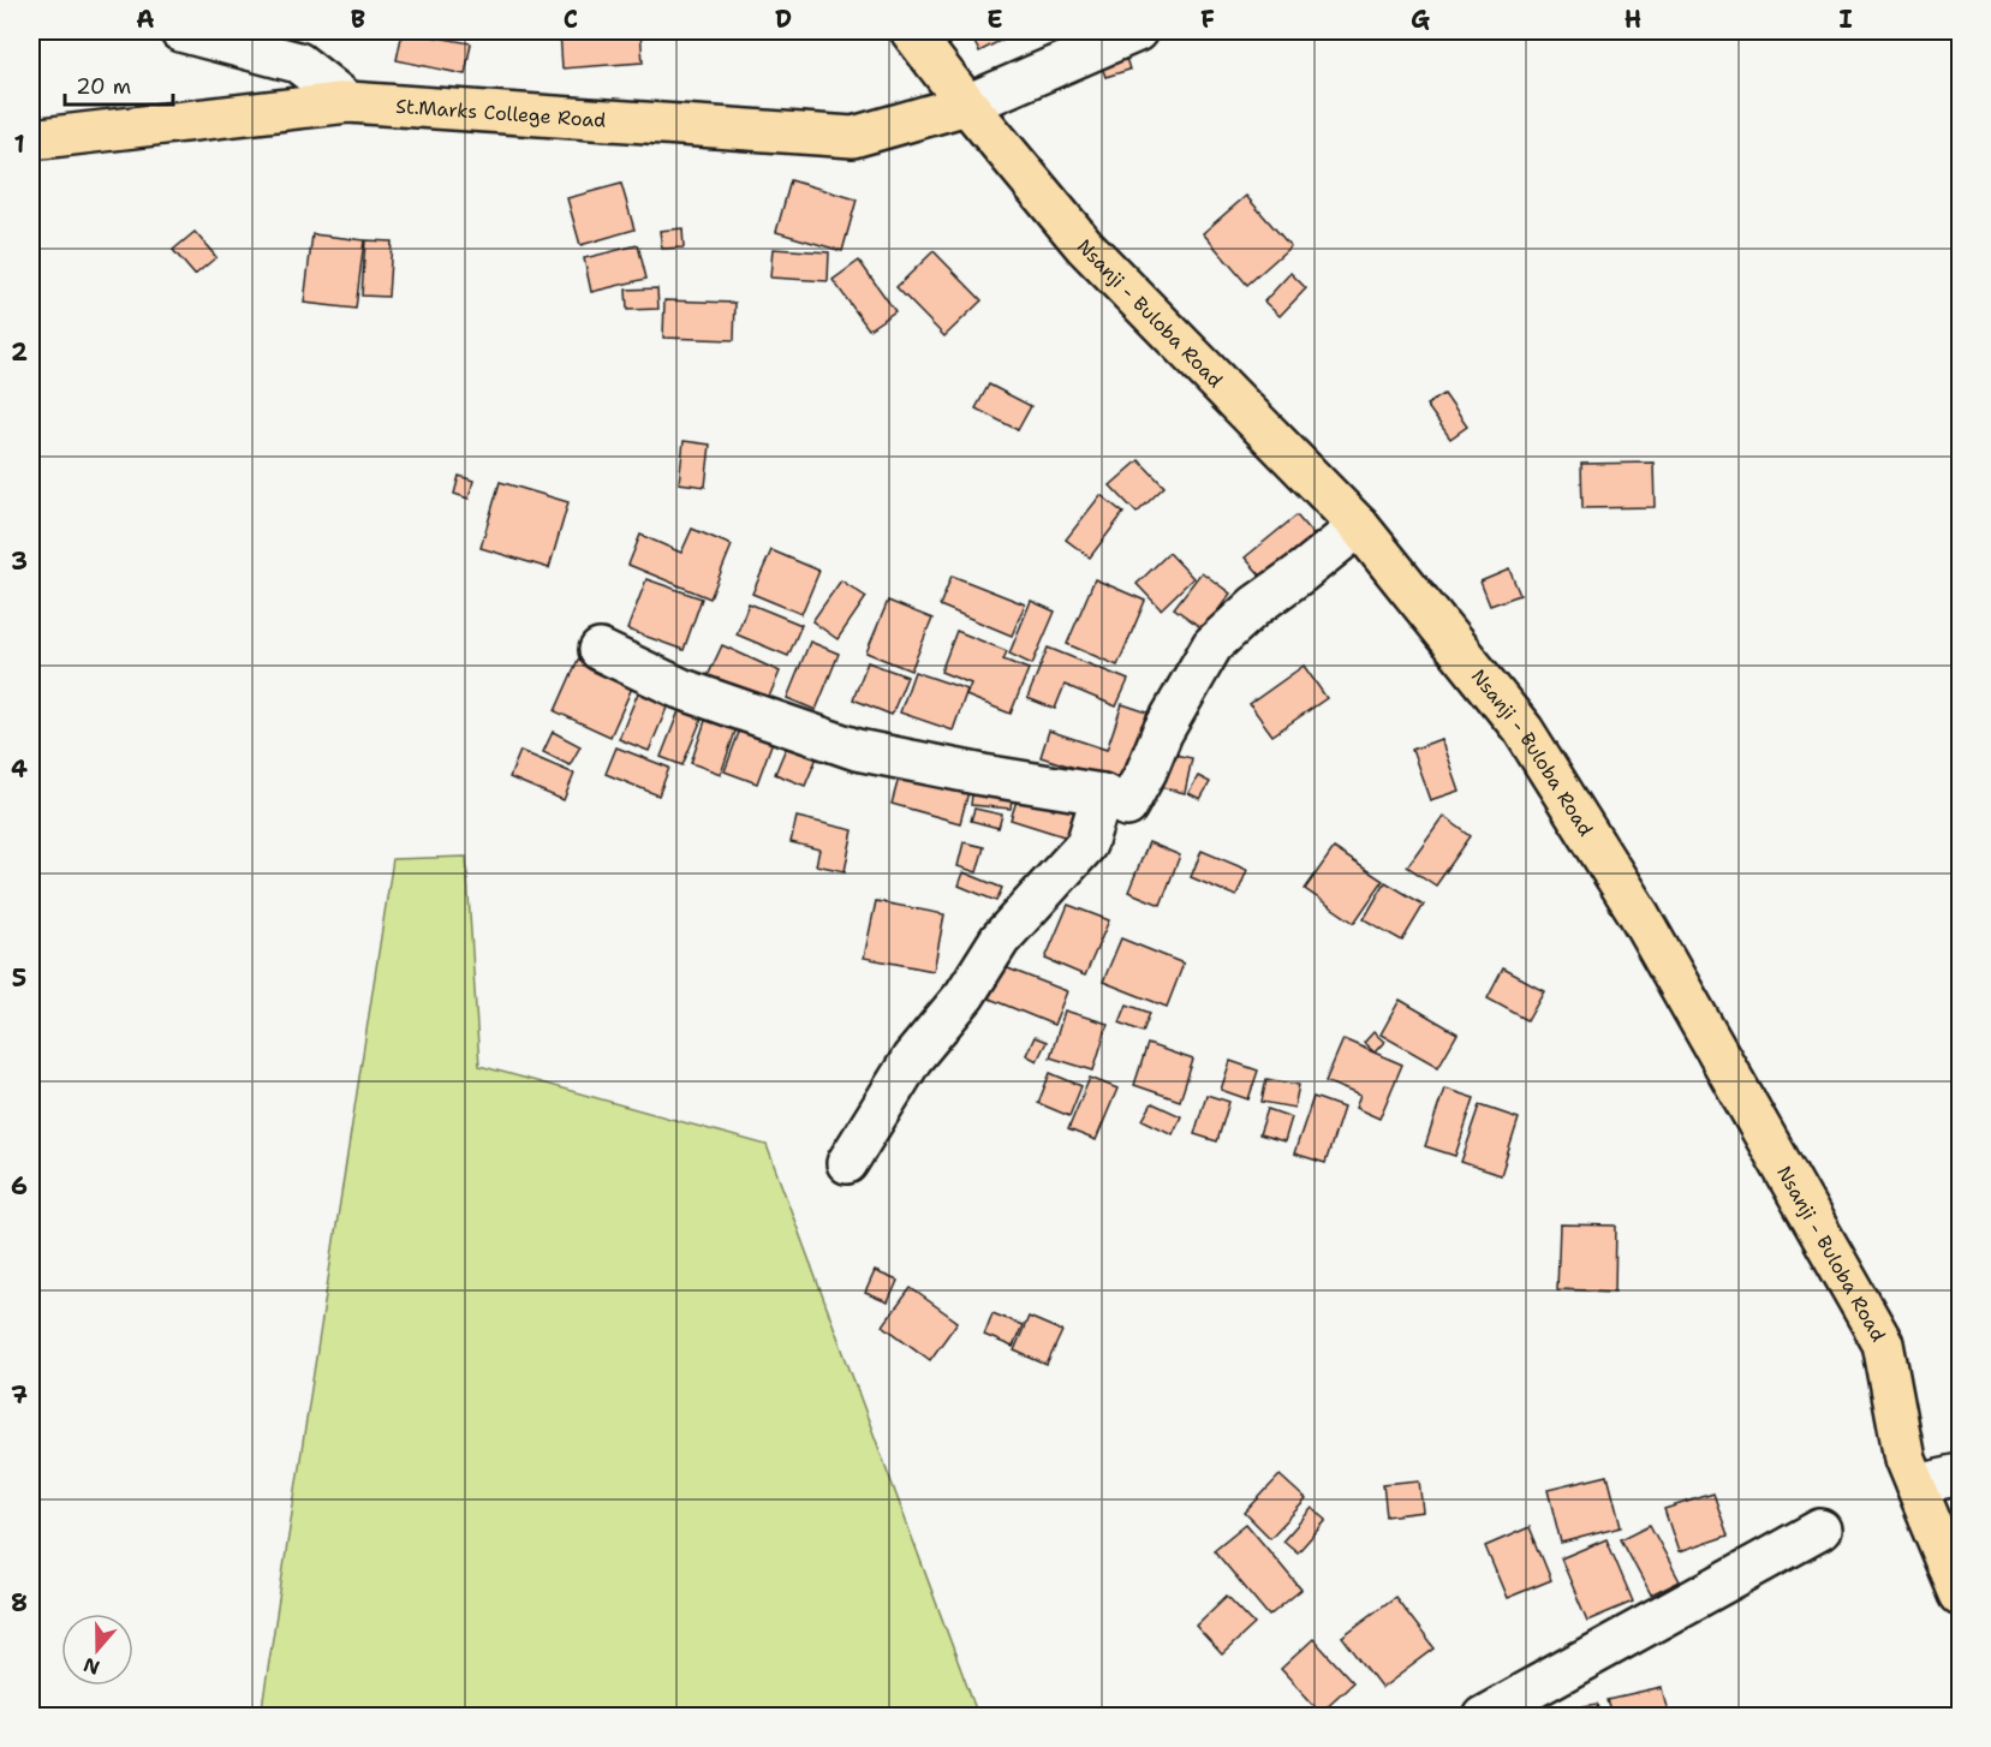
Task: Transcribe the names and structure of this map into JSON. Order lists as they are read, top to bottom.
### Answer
{
  "streets": {
    "main road": ["St.Marks College Road", "Nsanji - Buloba Road"]
  },
  "crossings": [
    ["St.Marks College Road", "Nsanji - Buloba Road"]
  ],
  "scale_bar": "20 m",
  "north": "bottom",
  "grid": {
    "columns": [
      "A",
      "B",
      "C",
      "D",
      "E",
      "F",
      "G",
      "H",
      "I"
    ],
    "rows": [
      "1",
      "2",
      "3",
      "4",
      "5",
      "6",
      "7",
      "8"
    ]
  }
}
